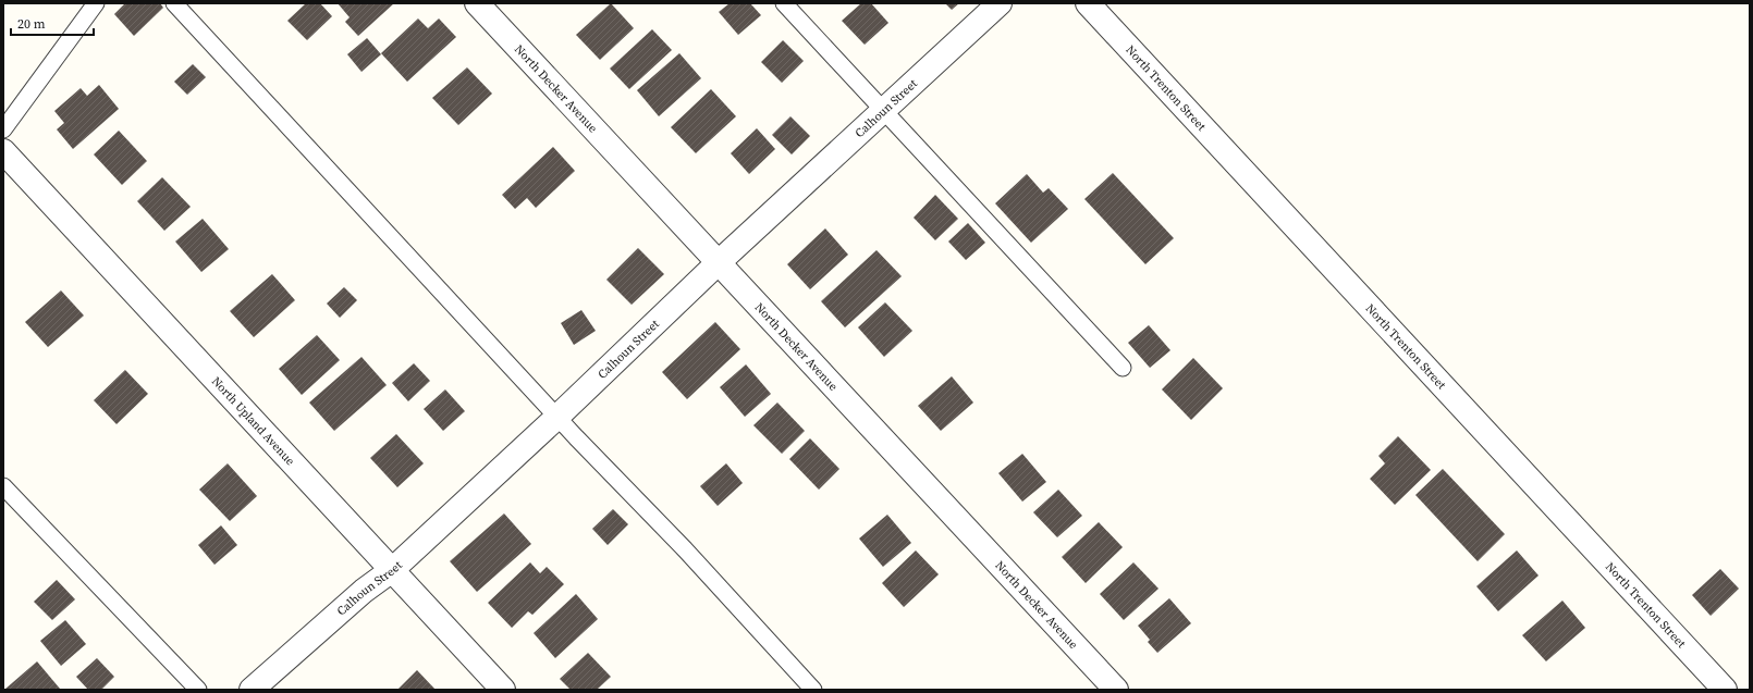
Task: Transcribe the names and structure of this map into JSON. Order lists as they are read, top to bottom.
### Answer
{
  "streets": {
    "street": [
      "North Decker Avenue",
      "North Trenton Street",
      "Calhoun Street",
      "North Upland Avenue"
    ]
  },
  "crossings": [
    ["North Decker Avenue", "Calhoun Street"],
    ["Calhoun Street", "North Upland Avenue"]
  ],
  "scale_bar": "20 m"
}
